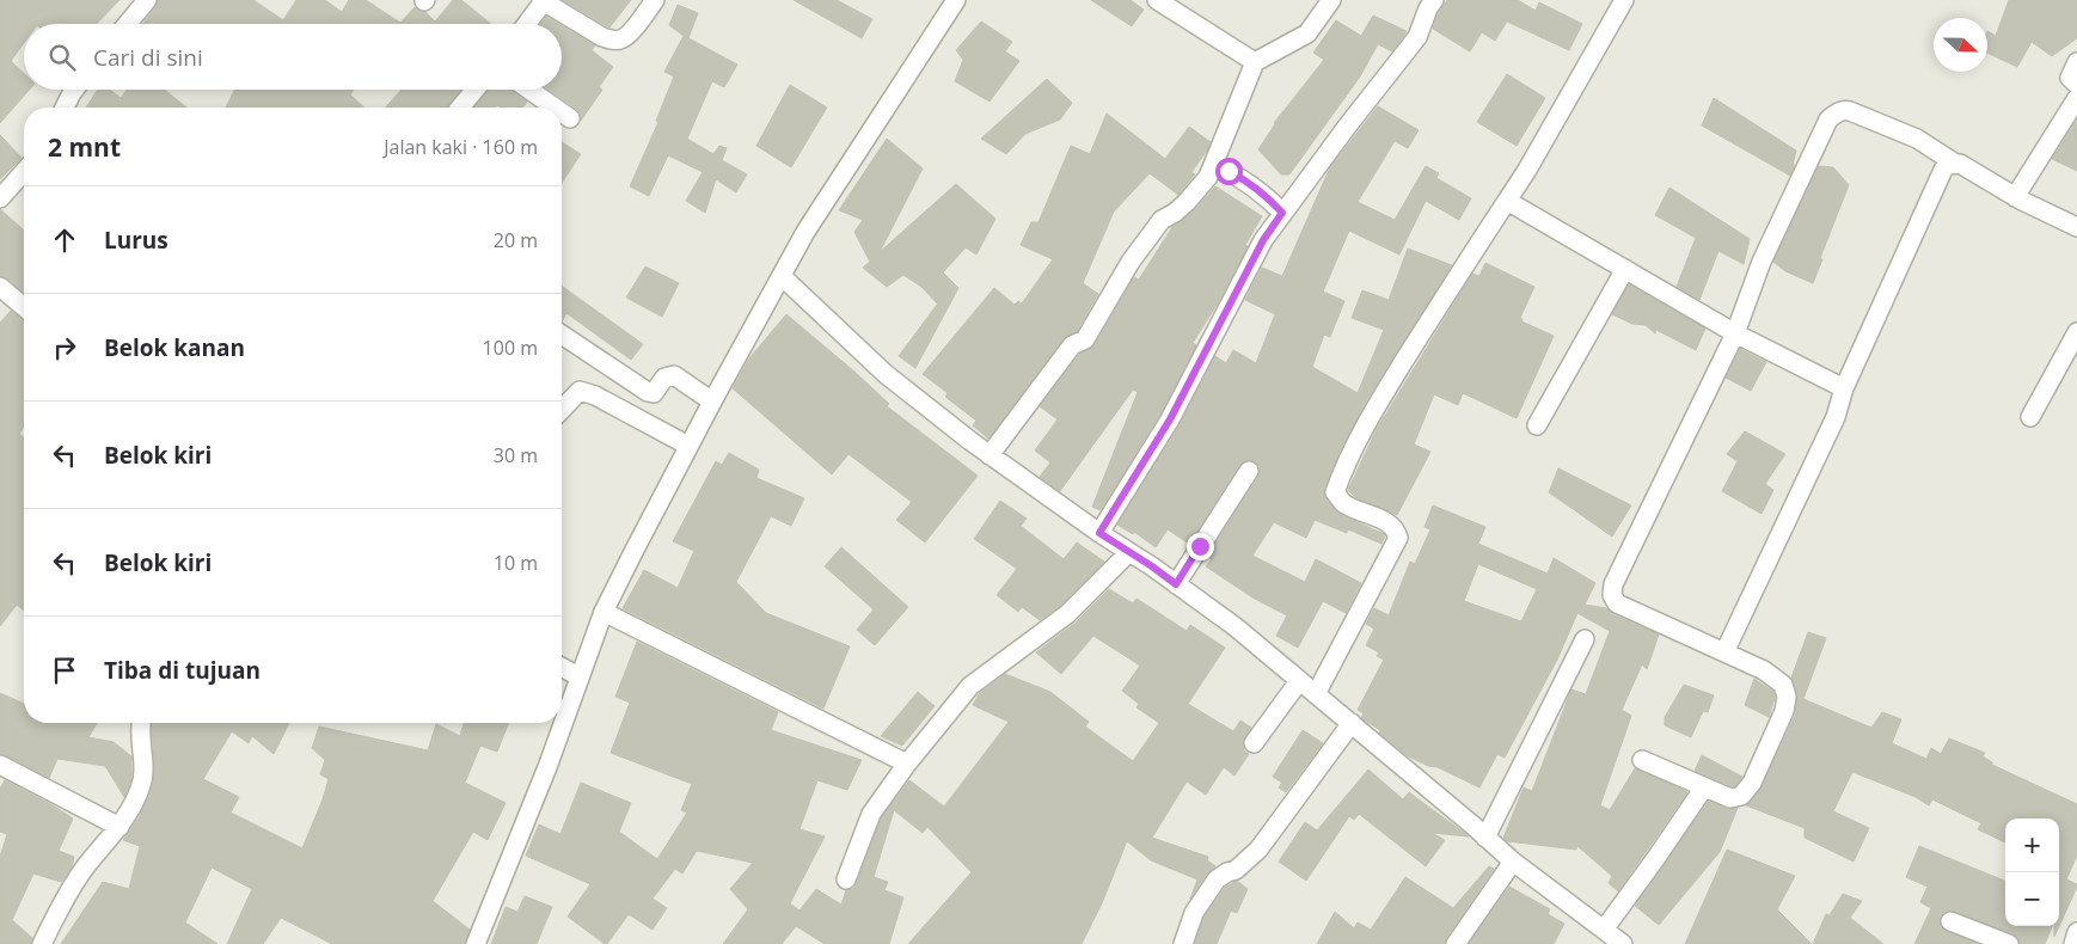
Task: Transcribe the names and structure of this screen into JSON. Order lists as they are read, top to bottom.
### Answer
{
  "north": "right",
  "page": {
    "search": "Cari di sini",
    "heading": ["2 mnt", "Jalan kaki · 160 m"],
    "list": [
      ["Lurus", "20 m"],
      ["Belok kanan", "100 m"],
      ["Belok kiri", "30 m"],
      ["Belok kiri", "10 m"],
      "Tiba di tujuan"
    ],
    "map_buttons": ["+", "−"]
  }
}
